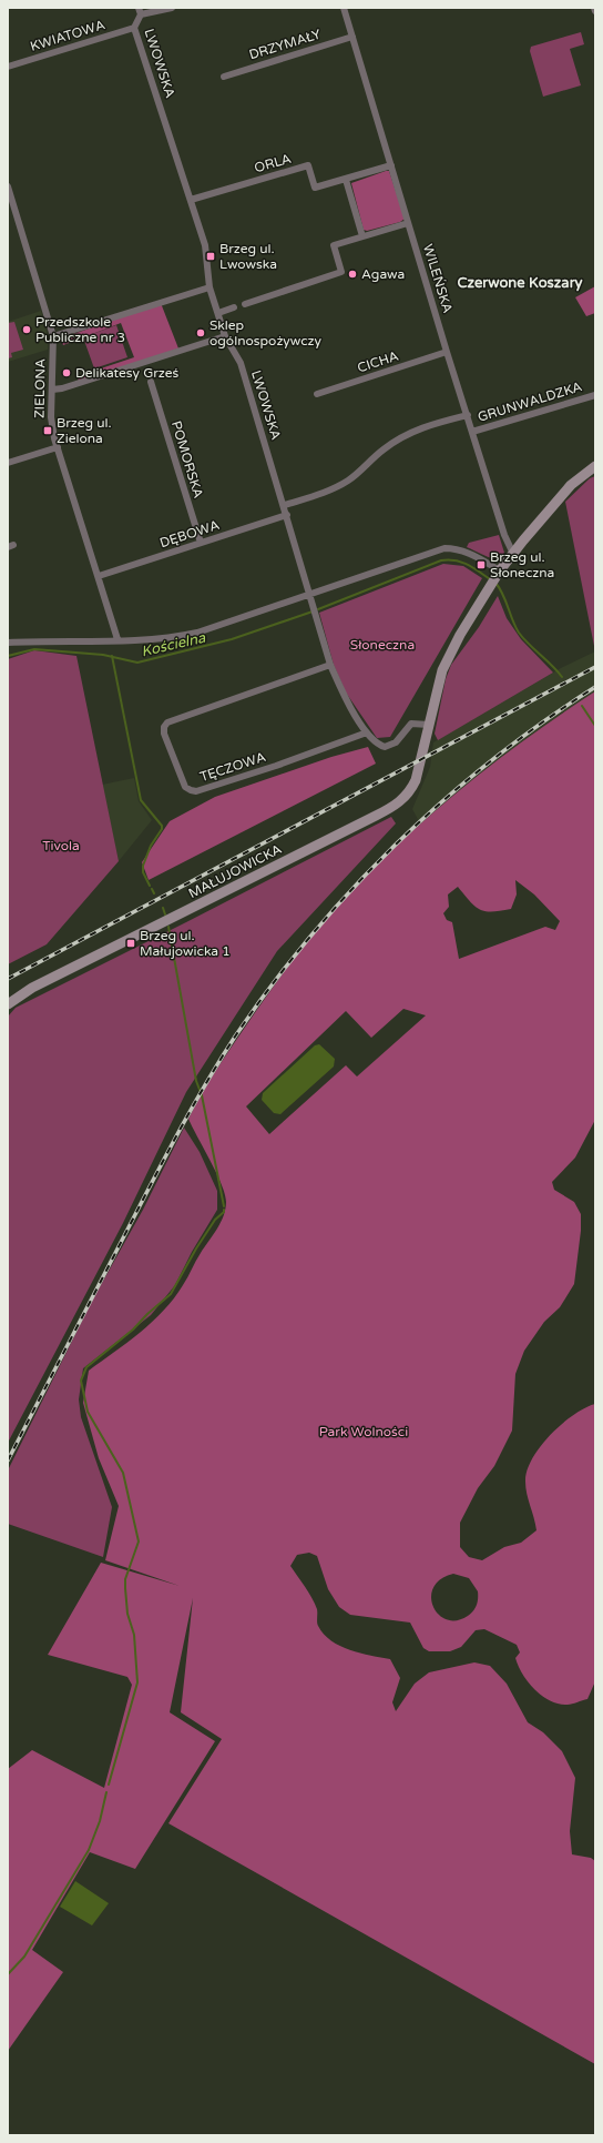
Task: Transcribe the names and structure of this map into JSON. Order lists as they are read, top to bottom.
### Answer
{
  "streets": {
    "street": [
      "KWIATOWA",
      "DRZYMAŁY",
      "LWOWSKA",
      "ORLA",
      "WILEŃSKA",
      "CICHA",
      "ZIELONA",
      "GRUNWALDZKA",
      "POMORSKA",
      "DĘBOWA",
      "TĘCZOWA",
      "MAŁUJOWICKA"
    ]
  },
  "crossings": [
    ["KWIATOWA", "LWOWSKA"],
    ["DRZYMAŁY", "WILEŃSKA"],
    ["LWOWSKA", "ORLA"],
    ["LWOWSKA", "DĘBOWA"],
    ["LWOWSKA", "TĘCZOWA"],
    ["LWOWSKA", "MAŁUJOWICKA"],
    ["WILEŃSKA", "CICHA"],
    ["WILEŃSKA", "GRUNWALDZKA"],
    ["WILEŃSKA", "MAŁUJOWICKA"],
    ["ZIELONA", "DĘBOWA"],
    ["POMORSKA", "DĘBOWA"]
  ],
  "districts": ["Czerwone Koszary"],
  "water": ["Kościelna"],
  "parks": ["Słoneczna", "Tivola", "Park Wolności"],
  "places": {
    "transit": [
      "Brzeg ul. Lwowska",
      "Brzeg ul. Zielona",
      "Brzeg ul. Słoneczna",
      "Brzeg ul. Małujowicka 1"
    ],
    "other": [
      "Agawa",
      "Przedszkole Publiczne nr 3",
      "Sklep ogólnospożywczy",
      "Delikatesy Grześ"
    ]
  }
}
